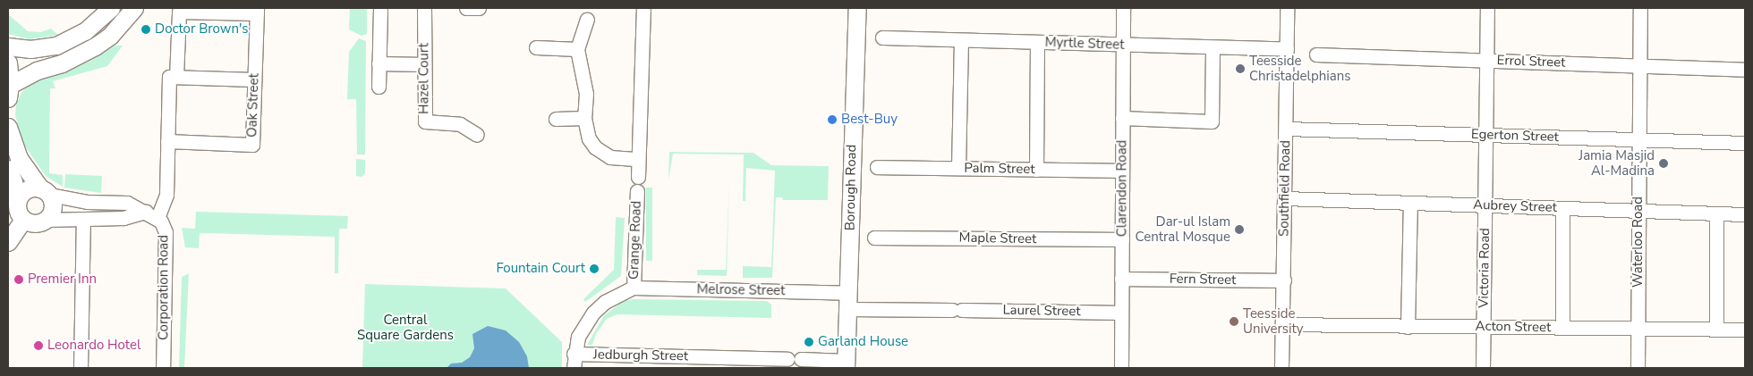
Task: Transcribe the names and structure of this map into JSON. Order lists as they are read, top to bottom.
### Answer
{
  "streets": {
    "street": [
      "Myrtle Street",
      "Errol Street",
      "Hazel Court",
      "Oak Street",
      "Egerton Street",
      "Palm Street",
      "Borough Road",
      "Clarendon Road",
      "Southfield Road",
      "Aubrey Street",
      "Maple Street",
      "Grange Road",
      "Waterloo Road",
      "Victoria Road",
      "Fern Street",
      "Corporation Road",
      "Melrose Street",
      "Laurel Street",
      "Acton Street",
      "Jedburgh Street"
    ]
  },
  "crossings": [
    ["Myrtle Street", "Clarendon Road"],
    ["Myrtle Street", "Southfield Road"],
    ["Errol Street", "Waterloo Road"],
    ["Errol Street", "Victoria Road"],
    ["Oak Street", "Corporation Road"],
    ["Egerton Street", "Southfield Road"],
    ["Egerton Street", "Waterloo Road"],
    ["Egerton Street", "Victoria Road"],
    ["Palm Street", "Clarendon Road"],
    ["Borough Road", "Melrose Street"],
    ["Clarendon Road", "Maple Street"],
    ["Clarendon Road", "Fern Street"],
    ["Clarendon Road", "Laurel Street"],
    ["Southfield Road", "Aubrey Street"],
    ["Southfield Road", "Fern Street"],
    ["Southfield Road", "Acton Street"],
    ["Aubrey Street", "Waterloo Road"],
    ["Aubrey Street", "Victoria Road"],
    ["Grange Road", "Melrose Street"],
    ["Grange Road", "Jedburgh Street"],
    ["Waterloo Road", "Acton Street"],
    ["Victoria Road", "Acton Street"],
    ["Melrose Street", "Laurel Street"]
  ],
  "parks": ["Central Square Gardens"],
  "places": [
    "Doctor Brown's",
    "Teesside Christadelphians",
    "Best-Buy",
    "Jamia Masjid Al-Madina",
    "Dar-ul Islam Central Mosque",
    "Fountain Court",
    "Premier Inn",
    "Teesside University",
    "Garland House",
    "Leonardo Hotel"
  ]
}
